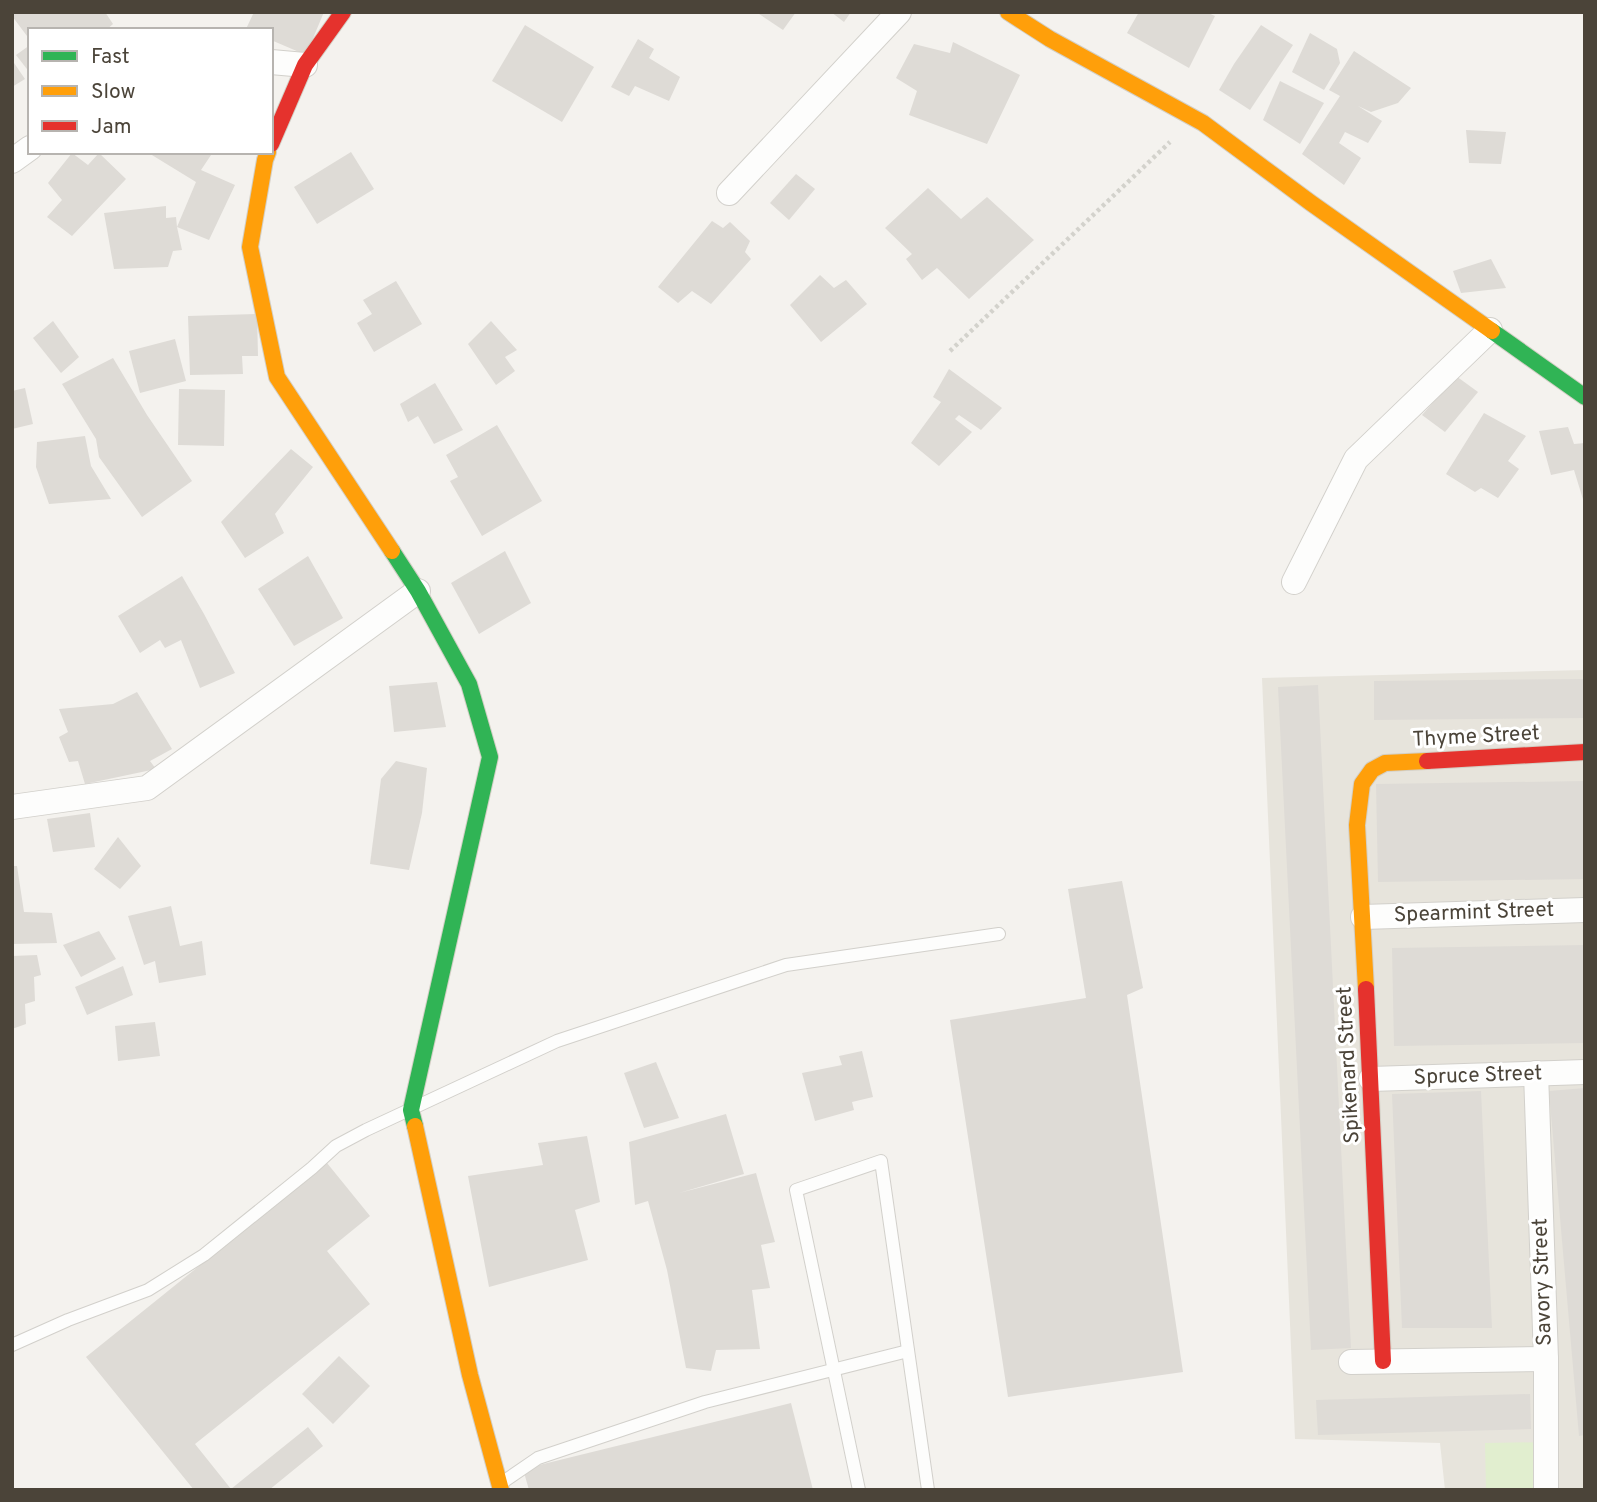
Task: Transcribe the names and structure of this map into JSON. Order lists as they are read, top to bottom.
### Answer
{
  "streets": {
    "street": [
      "Thyme Street",
      "Spearmint Street",
      "Spikenard Street",
      "Spruce Street",
      "Savory Street"
    ]
  },
  "crossings": [
    ["Thyme Street", "Spikenard Street"],
    ["Spearmint Street", "Spikenard Street"],
    ["Spikenard Street", "Spruce Street"],
    ["Spruce Street", "Savory Street"]
  ],
  "legend": ["Fast", "Slow", "Jam"]
}
